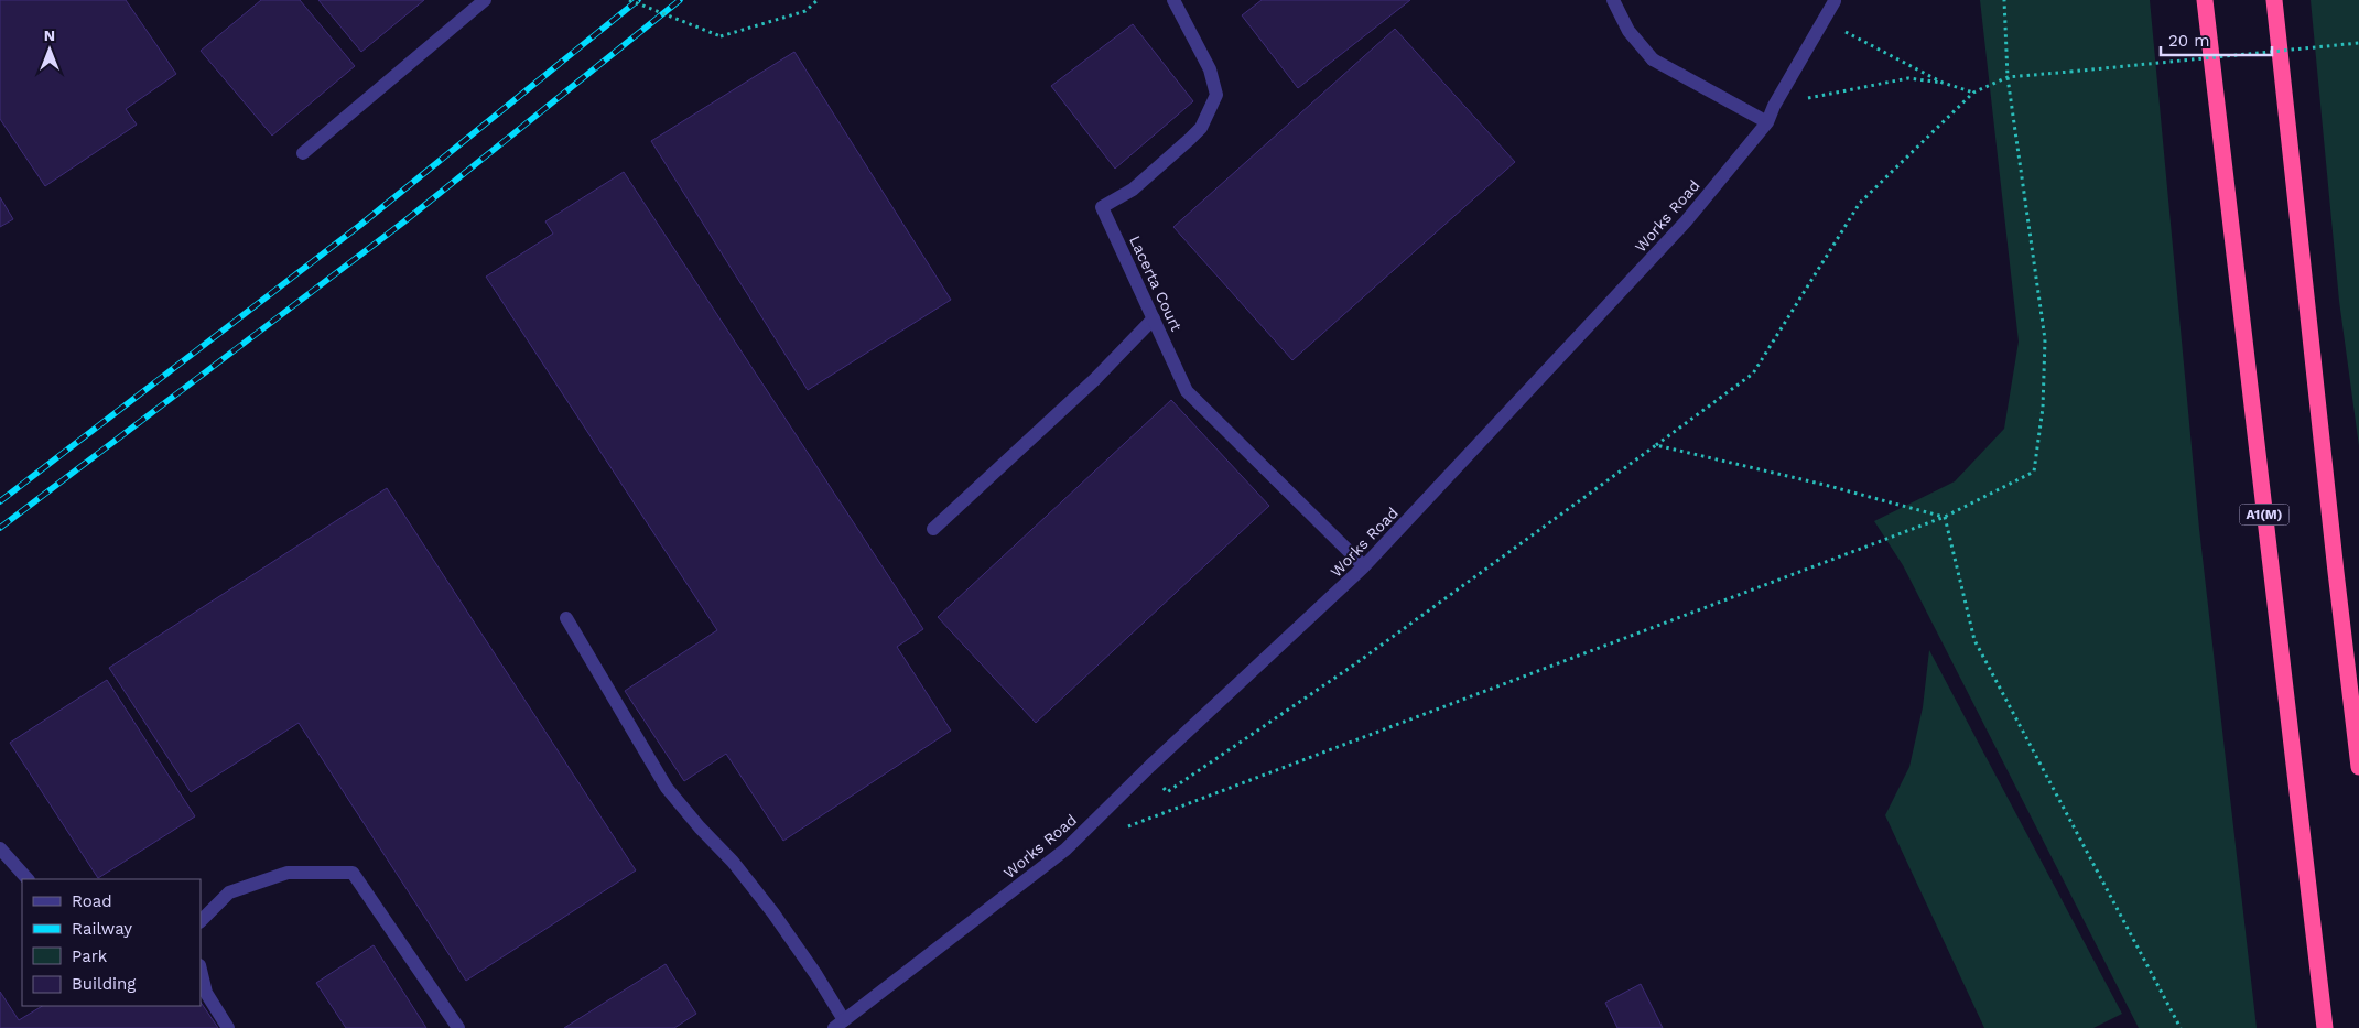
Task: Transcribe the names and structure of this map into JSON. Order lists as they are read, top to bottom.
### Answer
{
  "streets": {
    "highway": ["A1(M)"],
    "street": ["Works Road", "Lacerta Court"]
  },
  "crossings": [
    ["Works Road", "Lacerta Court"]
  ],
  "legend": [
    "Road",
    "Railway",
    "Park",
    "Building"
  ],
  "scale_bar": "20 m",
  "north": "top"
}
